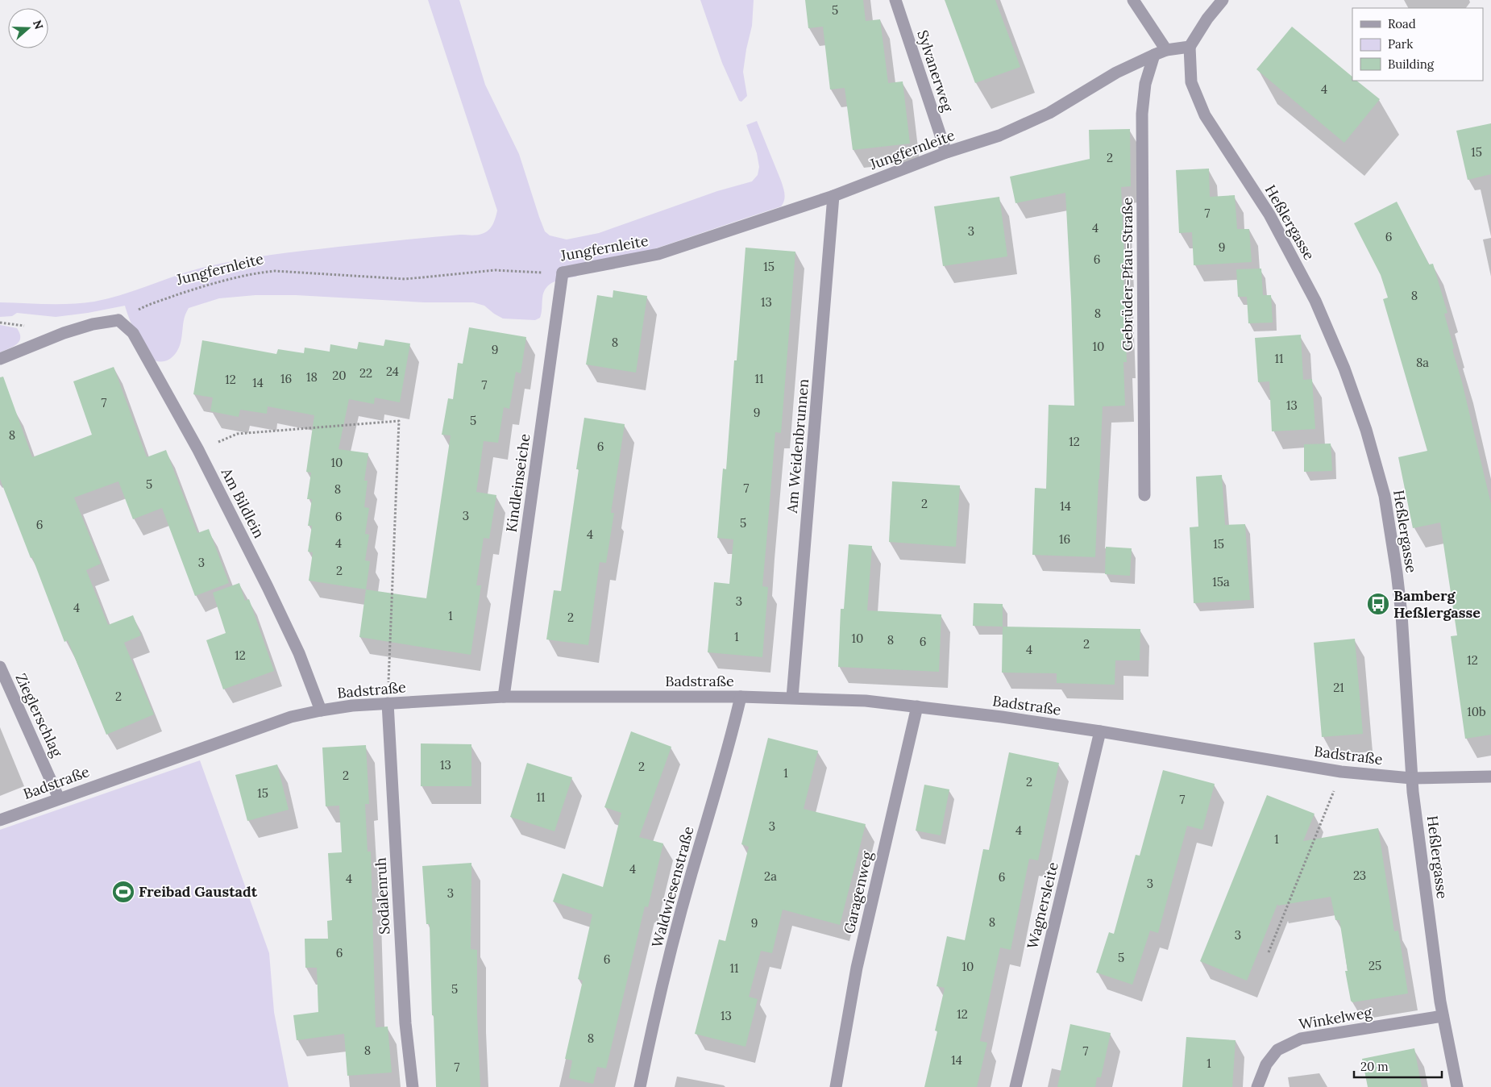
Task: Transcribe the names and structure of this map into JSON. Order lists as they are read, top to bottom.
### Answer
{
  "streets": {
    "street": [
      "Sylvanerweg",
      "Jungfernleite",
      "Heßlergasse",
      "Gebrüder-Pfau-Straße",
      "Am Weidenbrunnen",
      "Kindleinseiche",
      "Am Bildlein",
      "Badstraße",
      "Zieglerschlag",
      "Waldwiesenstraße",
      "Garagenweg",
      "Sodalenruh",
      "Wagnersleite",
      "Winkelweg"
    ]
  },
  "crossings": [
    ["Sylvanerweg", "Jungfernleite"],
    ["Jungfernleite", "Heßlergasse"],
    ["Jungfernleite", "Gebrüder-Pfau-Straße"],
    ["Jungfernleite", "Am Weidenbrunnen"],
    ["Jungfernleite", "Kindleinseiche"],
    ["Jungfernleite", "Am Bildlein"],
    ["Heßlergasse", "Badstraße"],
    ["Heßlergasse", "Winkelweg"],
    ["Am Weidenbrunnen", "Badstraße"],
    ["Kindleinseiche", "Badstraße"],
    ["Am Bildlein", "Badstraße"],
    ["Badstraße", "Zieglerschlag"],
    ["Badstraße", "Waldwiesenstraße"],
    ["Badstraße", "Garagenweg"],
    ["Badstraße", "Sodalenruh"],
    ["Badstraße", "Wagnersleite"]
  ],
  "places": {
    "bus stop": ["Bamberg Heßlergasse"],
    "sports": ["Freibad Gaustadt"]
  },
  "house_numbers": [
    "5",
    "4",
    "15",
    "2",
    "7",
    "4",
    "3",
    "6",
    "9",
    "6",
    "15",
    "8",
    "13",
    "8",
    "8",
    "10",
    "9",
    "11",
    "8a",
    "24",
    "22",
    "20",
    "18",
    "16",
    "11",
    "12",
    "14",
    "7",
    "7",
    "13",
    "9",
    "5",
    "8",
    "12",
    "6",
    "10",
    "5",
    "7",
    "8",
    "2",
    "14",
    "3",
    "6",
    "5",
    "6",
    "4",
    "16",
    "4",
    "15",
    "3",
    "2",
    "15a",
    "3",
    "4",
    "1",
    "2",
    "1",
    "10",
    "8",
    "6",
    "2",
    "4",
    "12",
    "12",
    "21",
    "2",
    "10b",
    "13",
    "2",
    "1",
    "2",
    "2",
    "15",
    "11",
    "7",
    "3",
    "4",
    "1",
    "4",
    "23",
    "2a",
    "6",
    "4",
    "3",
    "3",
    "8",
    "9",
    "3",
    "6",
    "5",
    "6",
    "25",
    "10",
    "11",
    "5",
    "12",
    "13",
    "8",
    "8",
    "7",
    "14",
    "1",
    "7"
  ],
  "legend": ["Road", "Park", "Building"],
  "scale_bar": "20 m",
  "north": "right"
}
